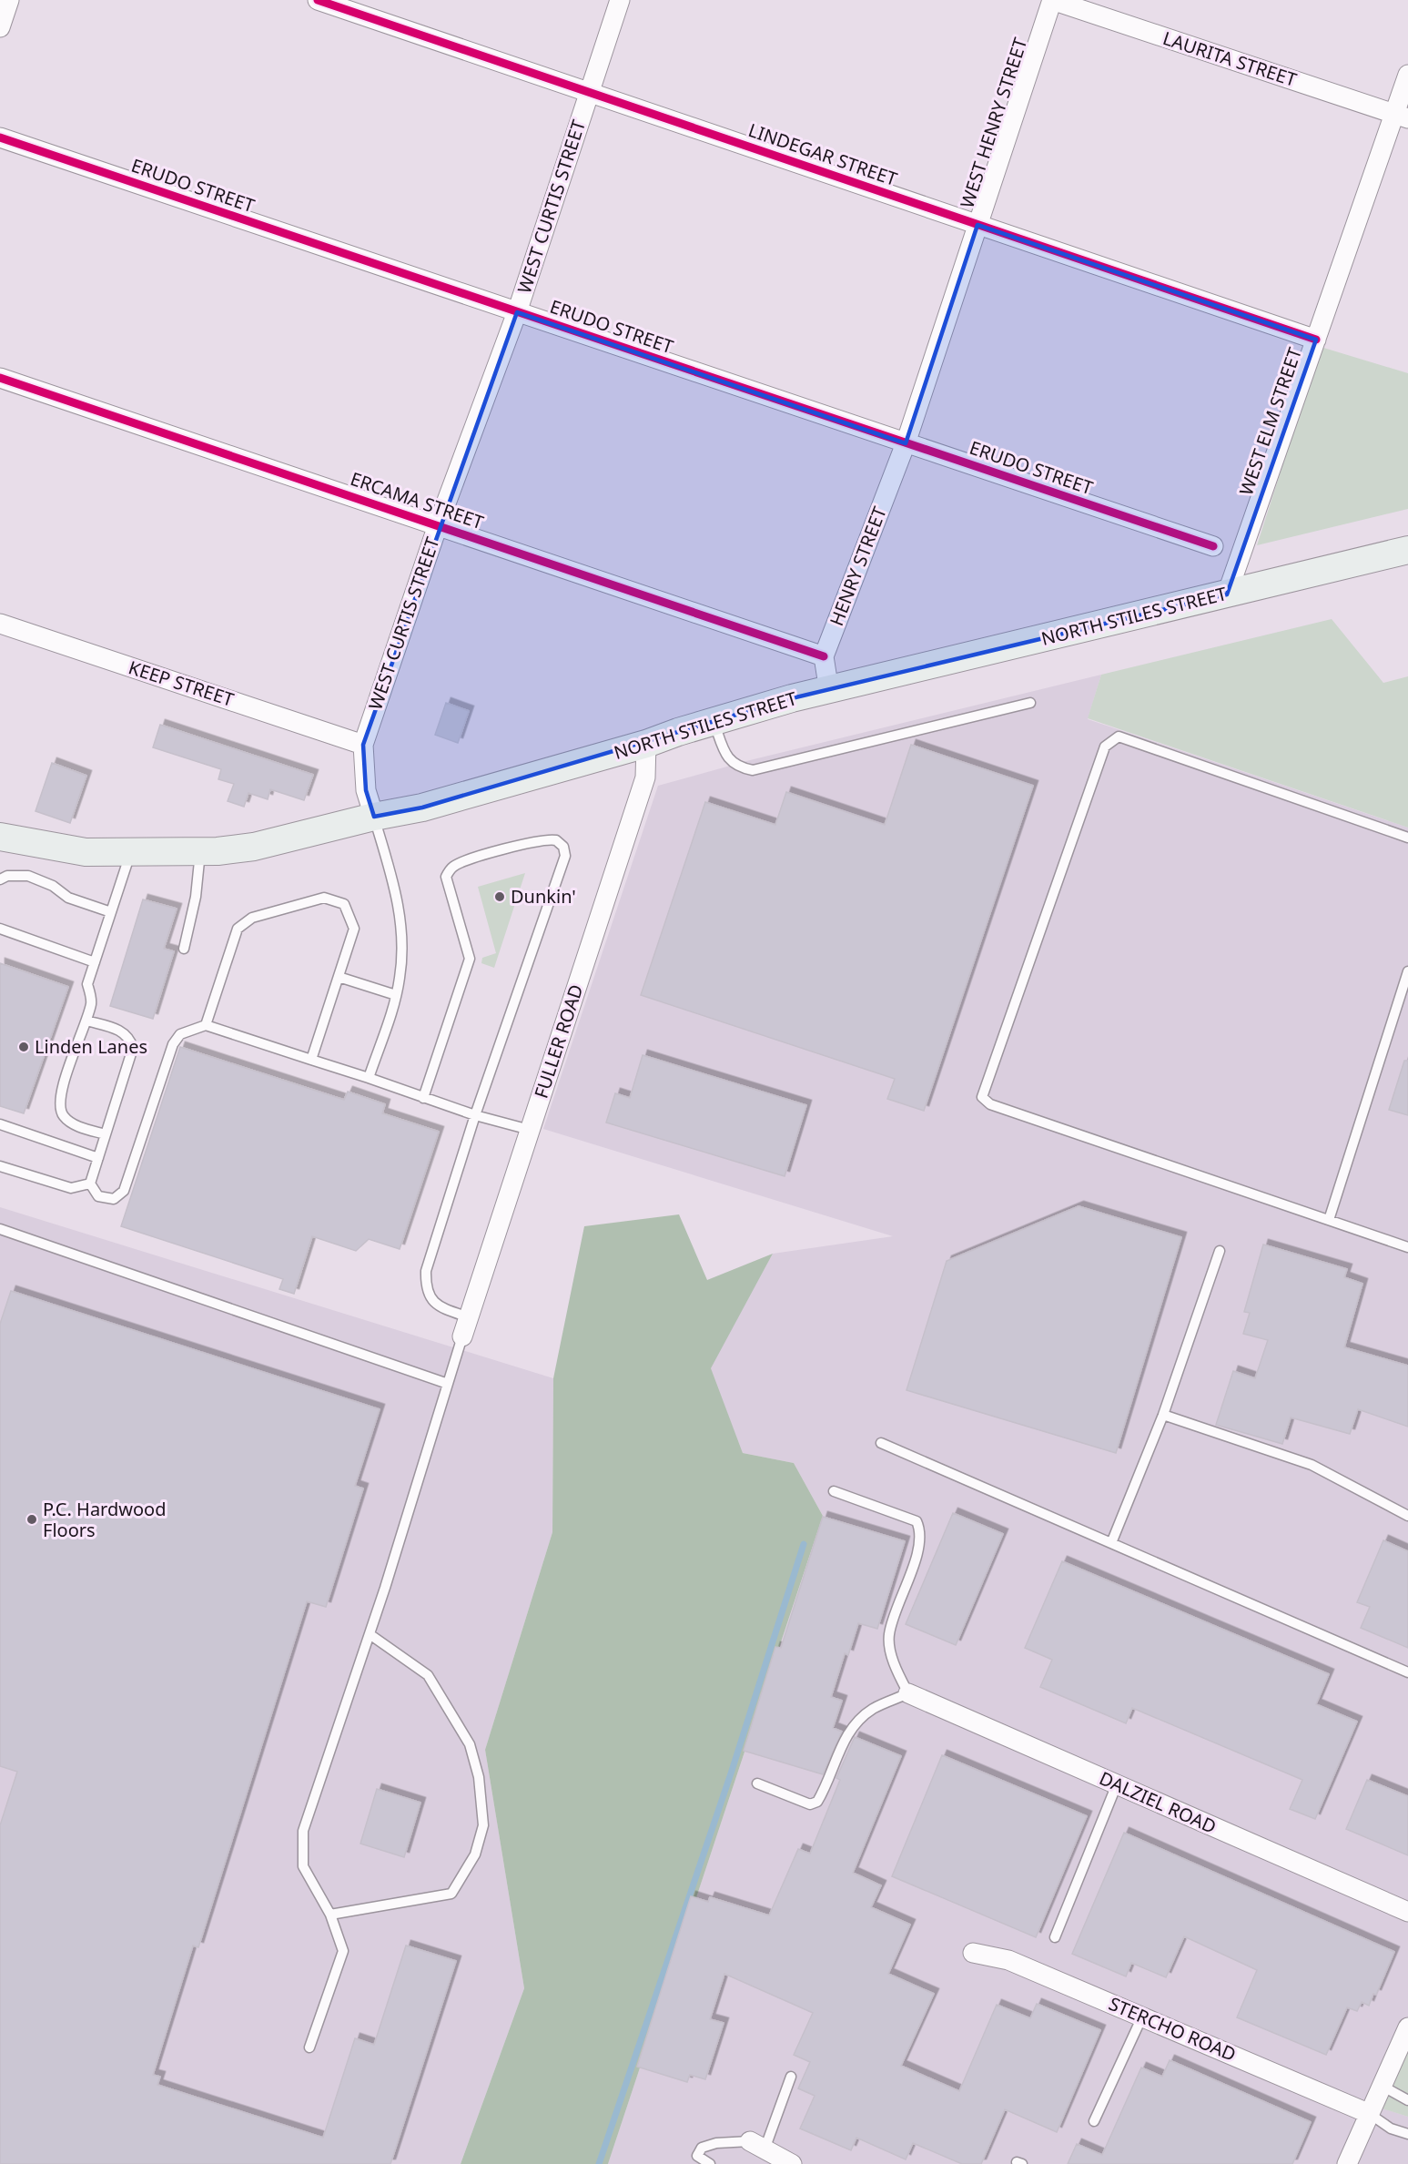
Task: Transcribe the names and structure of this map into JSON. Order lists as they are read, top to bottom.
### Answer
{
  "streets": {
    "main road": ["NORTH STILES STREET"],
    "street": [
      "LAURITA STREET",
      "WEST HENRY STREET",
      "LINDEGAR STREET",
      "ERUDO STREET",
      "WEST CURTIS STREET",
      "WEST ELM STREET",
      "ERCAMA STREET",
      "HENRY STREET",
      "KEEP STREET",
      "FULLER ROAD",
      "DALZIEL ROAD",
      "STERCHO ROAD"
    ]
  },
  "crossings": [
    ["LAURITA STREET", "WEST HENRY STREET"],
    ["LAURITA STREET", "WEST ELM STREET"],
    ["WEST HENRY STREET", "LINDEGAR STREET"],
    ["WEST HENRY STREET", "ERUDO STREET"],
    ["WEST HENRY STREET", "HENRY STREET"],
    ["LINDEGAR STREET", "WEST CURTIS STREET"],
    ["LINDEGAR STREET", "WEST ELM STREET"],
    ["ERUDO STREET", "WEST CURTIS STREET"],
    ["ERUDO STREET", "HENRY STREET"],
    ["WEST CURTIS STREET", "ERCAMA STREET"],
    ["WEST CURTIS STREET", "NORTH STILES STREET"],
    ["WEST CURTIS STREET", "KEEP STREET"],
    ["WEST ELM STREET", "NORTH STILES STREET"],
    ["ERCAMA STREET", "HENRY STREET"],
    ["NORTH STILES STREET", "FULLER ROAD"]
  ],
  "places": ["Dunkin'", "Linden Lanes", "P.C. Hardwood Floors"]
}
